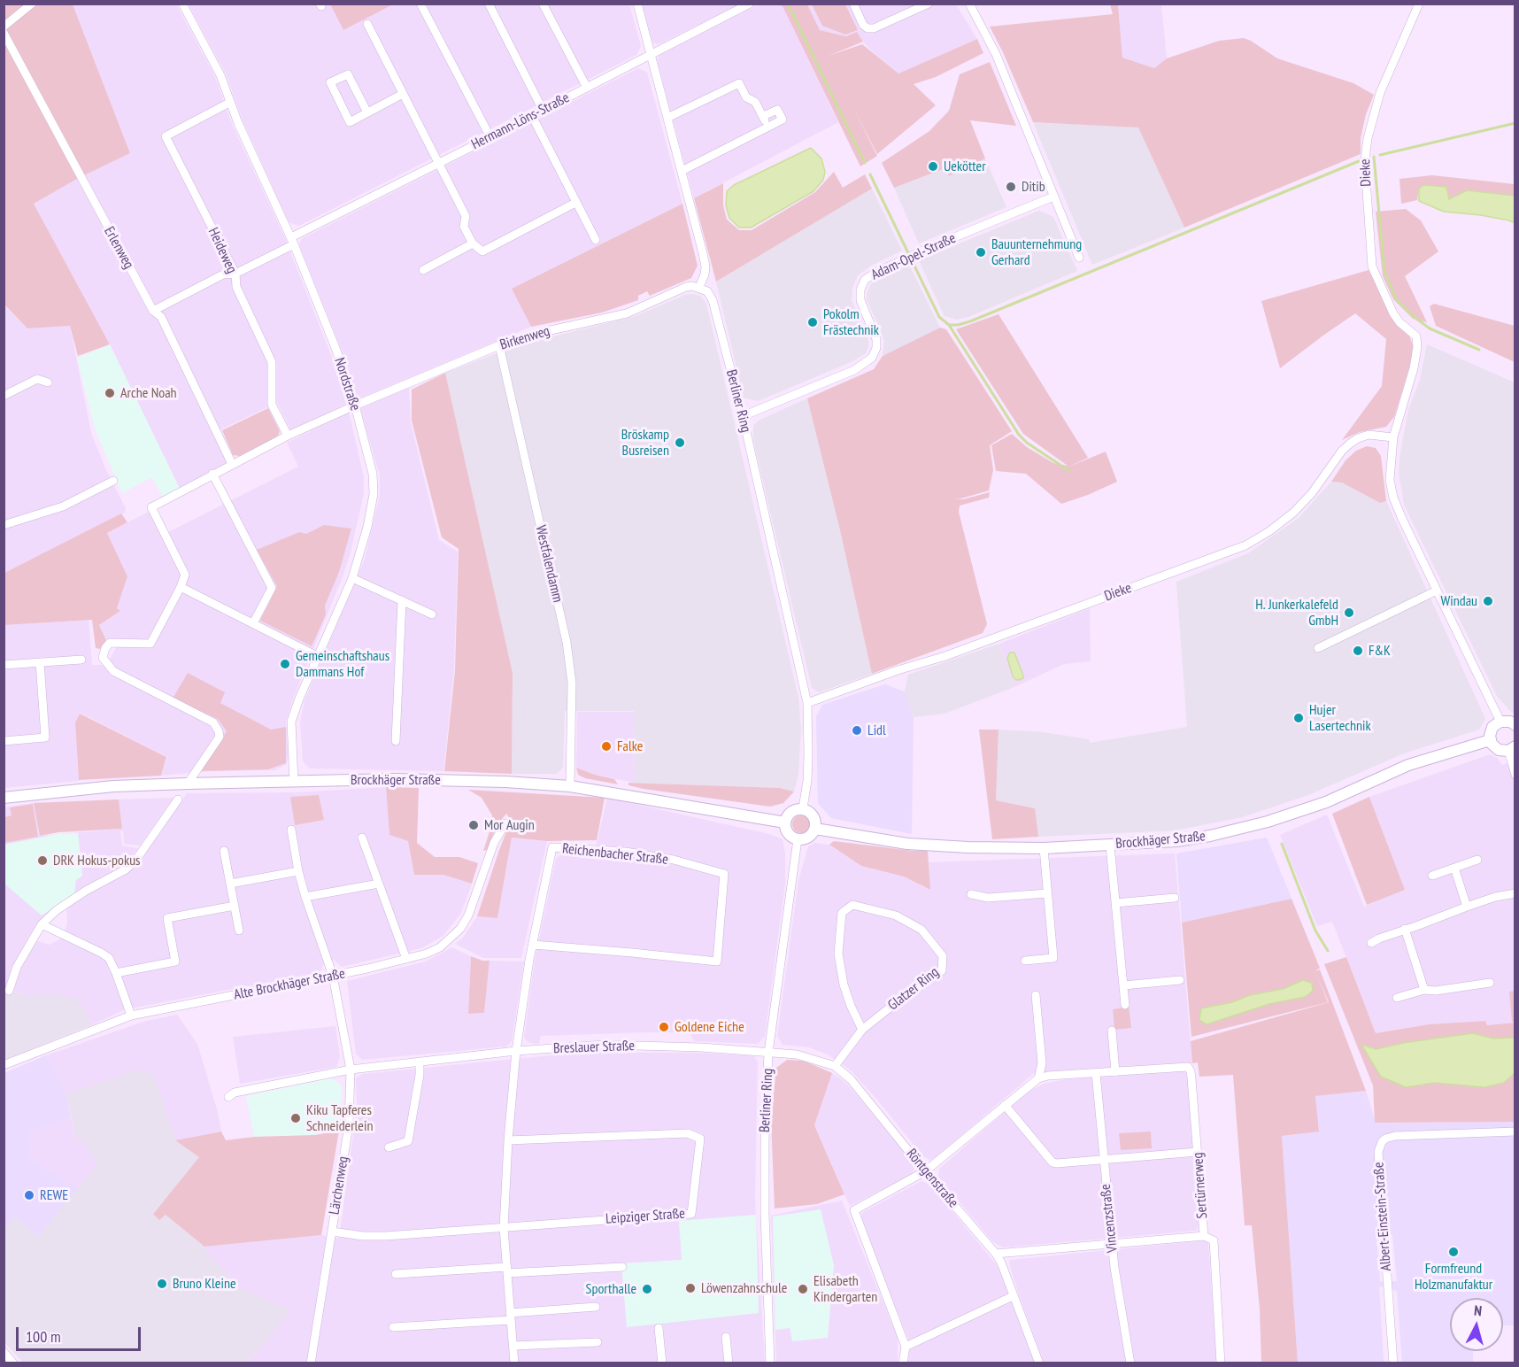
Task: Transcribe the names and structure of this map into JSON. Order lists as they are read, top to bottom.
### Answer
{
  "streets": {
    "street": [
      "Hermann-Löns-Straße",
      "Dieke",
      "Erlenweg",
      "Heideweg",
      "Adam-Opel-Straße",
      "Birkenweg",
      "Nordstraße",
      "Berliner Ring",
      "Westfalendamm",
      "Brockhäger Straße",
      "Reichenbacher Straße",
      "Alte Brockhäger Straße",
      "Glatzer Ring",
      "Breslauer Straße",
      "Röntgenstraße",
      "Lärchenweg",
      "Sertürnerweg",
      "Leipziger Straße",
      "Albert-Einstein-Straße",
      "Vincenzstraße"
    ]
  },
  "crossings": [
    ["Hermann-Löns-Straße", "Erlenweg"],
    ["Hermann-Löns-Straße", "Heideweg"],
    ["Hermann-Löns-Straße", "Nordstraße"],
    ["Dieke", "Berliner Ring"],
    ["Erlenweg", "Birkenweg"],
    ["Heideweg", "Birkenweg"],
    ["Heideweg", "Nordstraße"],
    ["Adam-Opel-Straße", "Berliner Ring"],
    ["Birkenweg", "Nordstraße"],
    ["Birkenweg", "Berliner Ring"],
    ["Birkenweg", "Westfalendamm"],
    ["Nordstraße", "Brockhäger Straße"],
    ["Berliner Ring", "Brockhäger Straße"],
    ["Berliner Ring", "Breslauer Straße"],
    ["Berliner Ring", "Röntgenstraße"],
    ["Westfalendamm", "Brockhäger Straße"],
    ["Reichenbacher Straße", "Breslauer Straße"],
    ["Reichenbacher Straße", "Leipziger Straße"],
    ["Alte Brockhäger Straße", "Lärchenweg"],
    ["Glatzer Ring", "Röntgenstraße"],
    ["Breslauer Straße", "Röntgenstraße"],
    ["Breslauer Straße", "Lärchenweg"],
    ["Lärchenweg", "Leipziger Straße"]
  ],
  "places": [
    "Uekötter",
    "Ditib",
    "Bauunternehmung Gerhard",
    "Pokolm Frästechnik",
    "Arche Noah",
    "Bröskamp Busreisen",
    "Windau",
    "H. Junkerkalefeld GmbH",
    "F&K",
    "Gemeinschaftshaus Dammans Hof",
    "Hujer Lasertechnik",
    "Lidl",
    "Falke",
    "Mor Augin",
    "DRK Hokus-pokus",
    "Goldene Eiche",
    "Kiku Tapferes Schneiderlein",
    "REWE",
    "Formfreund Holzmanufaktur",
    "Bruno Kleine",
    "Löwenzahnschule",
    "Sporthalle",
    "Elisabeth Kindergarten"
  ],
  "scale_bar": "100 m",
  "north": "top"
}
